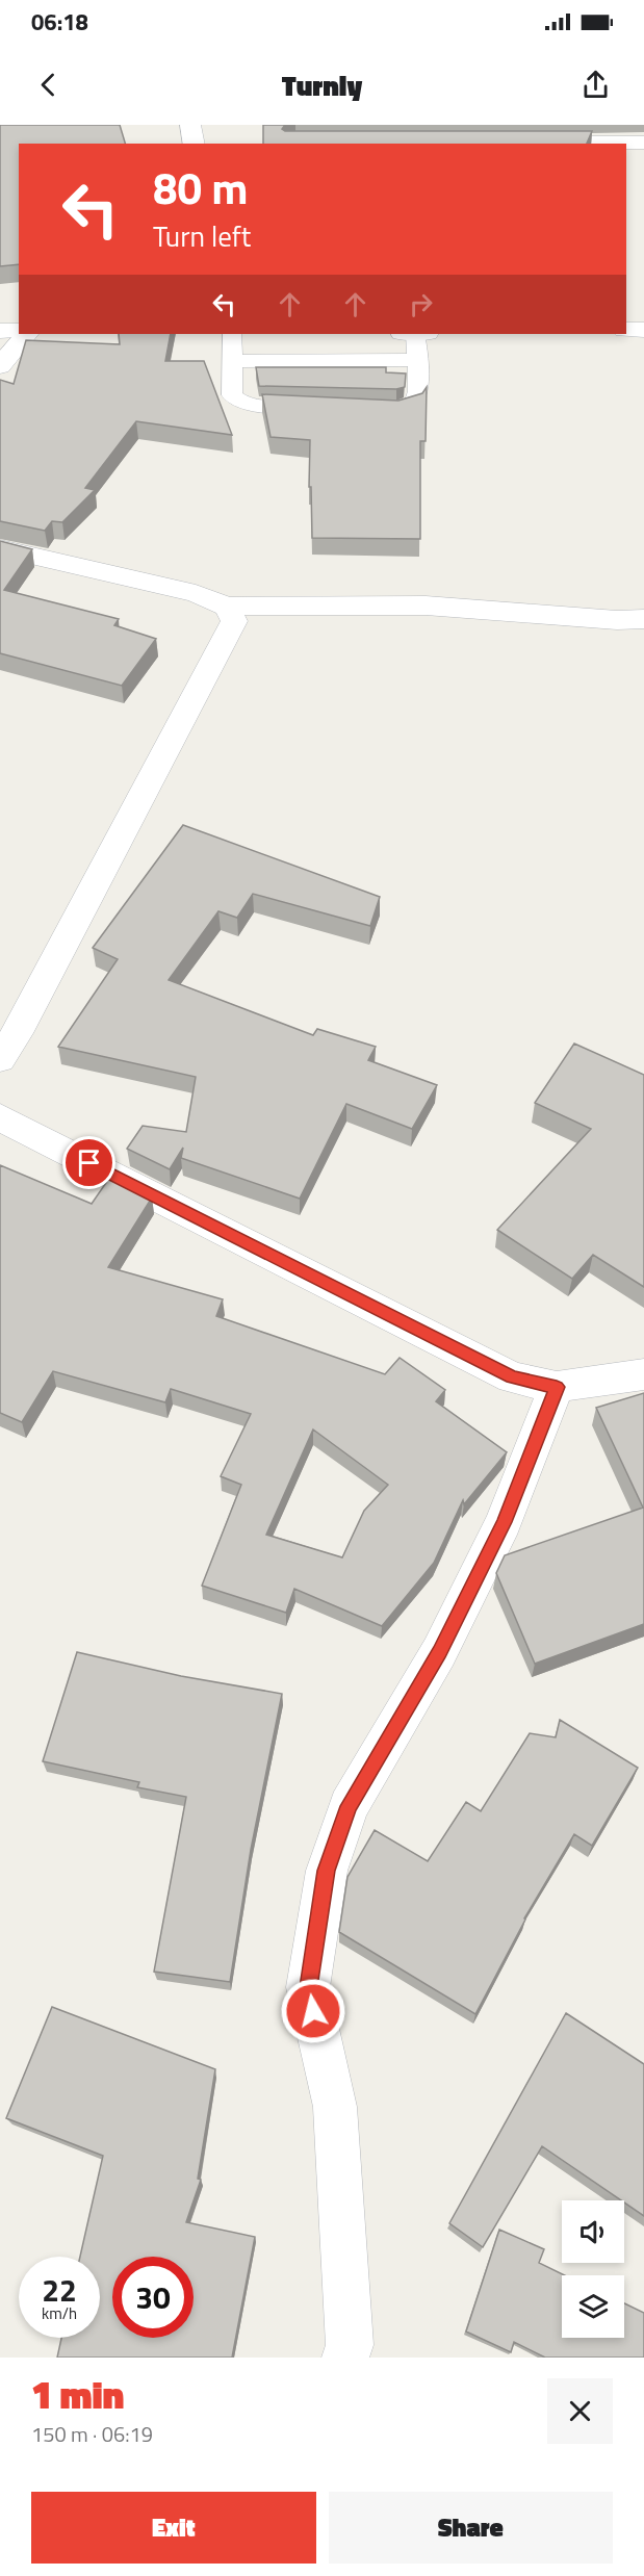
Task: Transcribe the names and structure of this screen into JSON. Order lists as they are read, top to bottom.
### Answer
{
  "page": {
    "status": "06:18",
    "header": "Turnly",
    "turn": ["80 m", "Turn left"],
    "speed": "22 km/h",
    "limit": "30",
    "heading": ["1 min", "150 m · 06:19"],
    "buttons": ["Exit", "Share"]
  }
}
